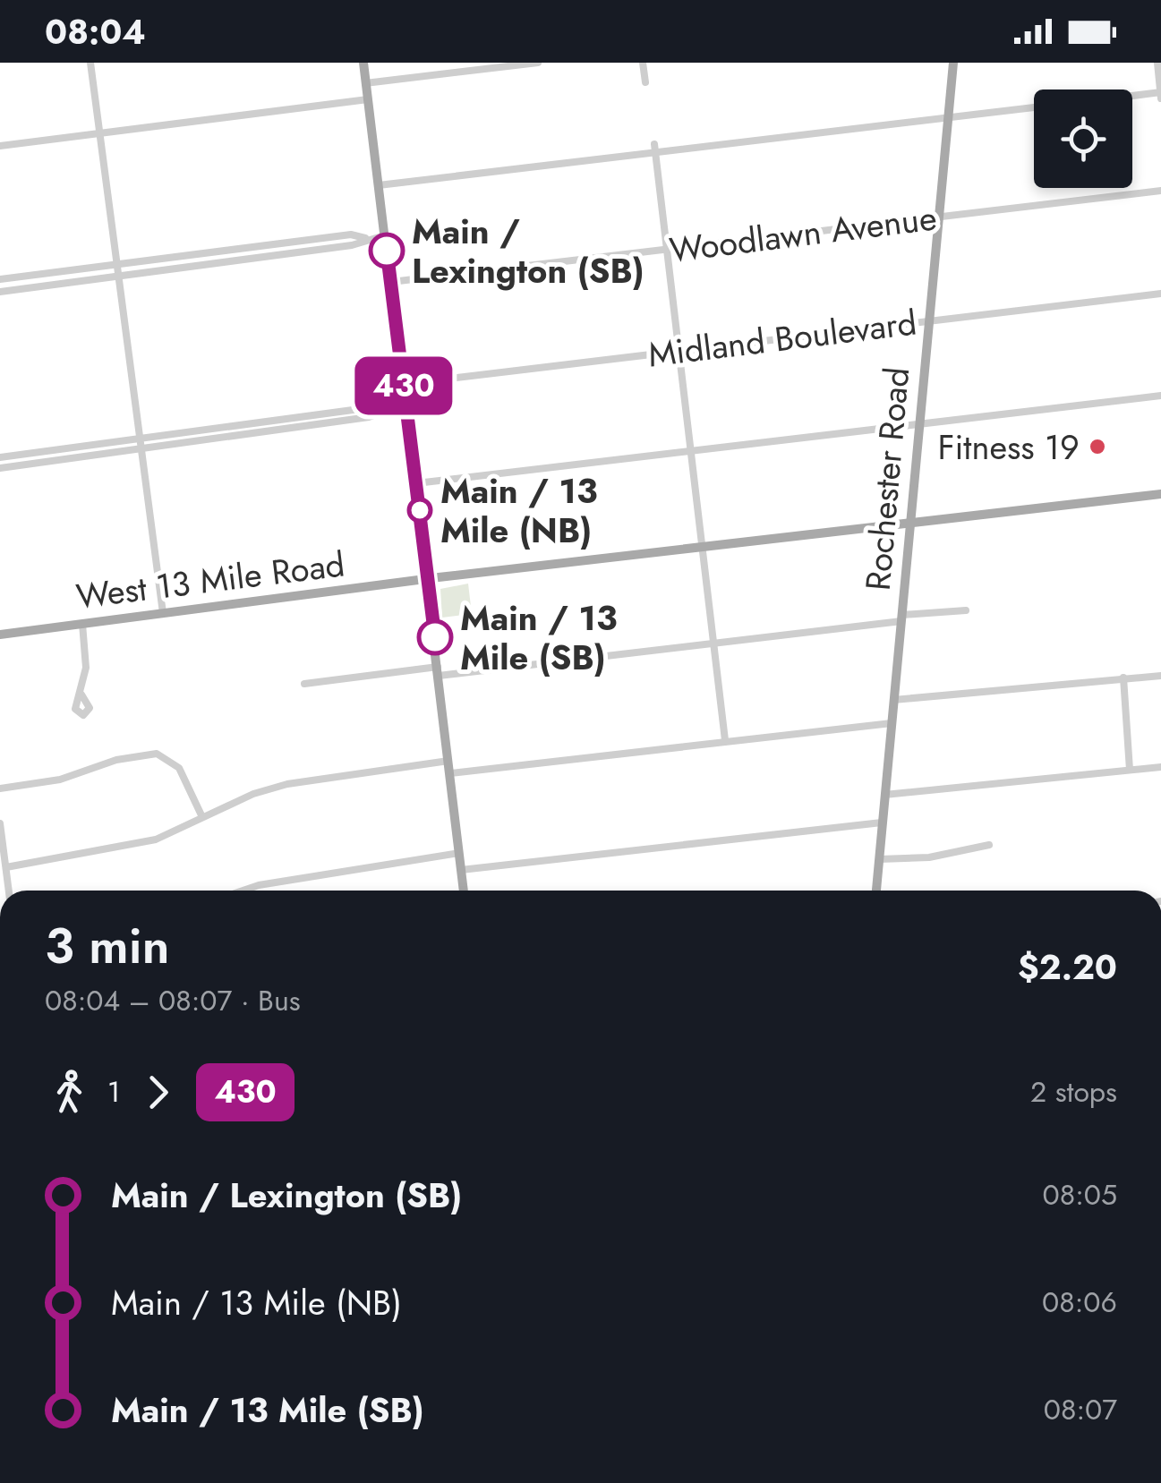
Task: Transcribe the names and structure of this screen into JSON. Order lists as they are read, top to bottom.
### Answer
{
  "streets": {
    "main road": ["Rochester Road", "West 13 Mile Road"],
    "street": ["Woodlawn Avenue", "Midland Boulevard"]
  },
  "crossings": [
    ["Woodlawn Avenue", "Rochester Road"],
    ["Midland Boulevard", "Rochester Road"],
    ["Rochester Road", "West 13 Mile Road"]
  ],
  "places": [
    "Main / Lexington (SB)",
    "Fitness 19",
    "Main / 13 Mile (NB)",
    "Main / 13 Mile (SB)"
  ],
  "lines": ["bus line 430"],
  "page": {
    "status": "08:04",
    "on_map": "430",
    "heading": ["3 min", "08:04 – 08:07 · Bus", "$2.20"],
    "legs": ["1", "430", "2 stops"],
    "list": [
      {
        "name": "Main / Lexington (SB)",
        "value": "08:05"
      },
      {
        "name": "Main / 13 Mile (NB)",
        "value": "08:06"
      },
      {
        "name": "Main / 13 Mile (SB)",
        "value": "08:07"
      }
    ]
  }
}
